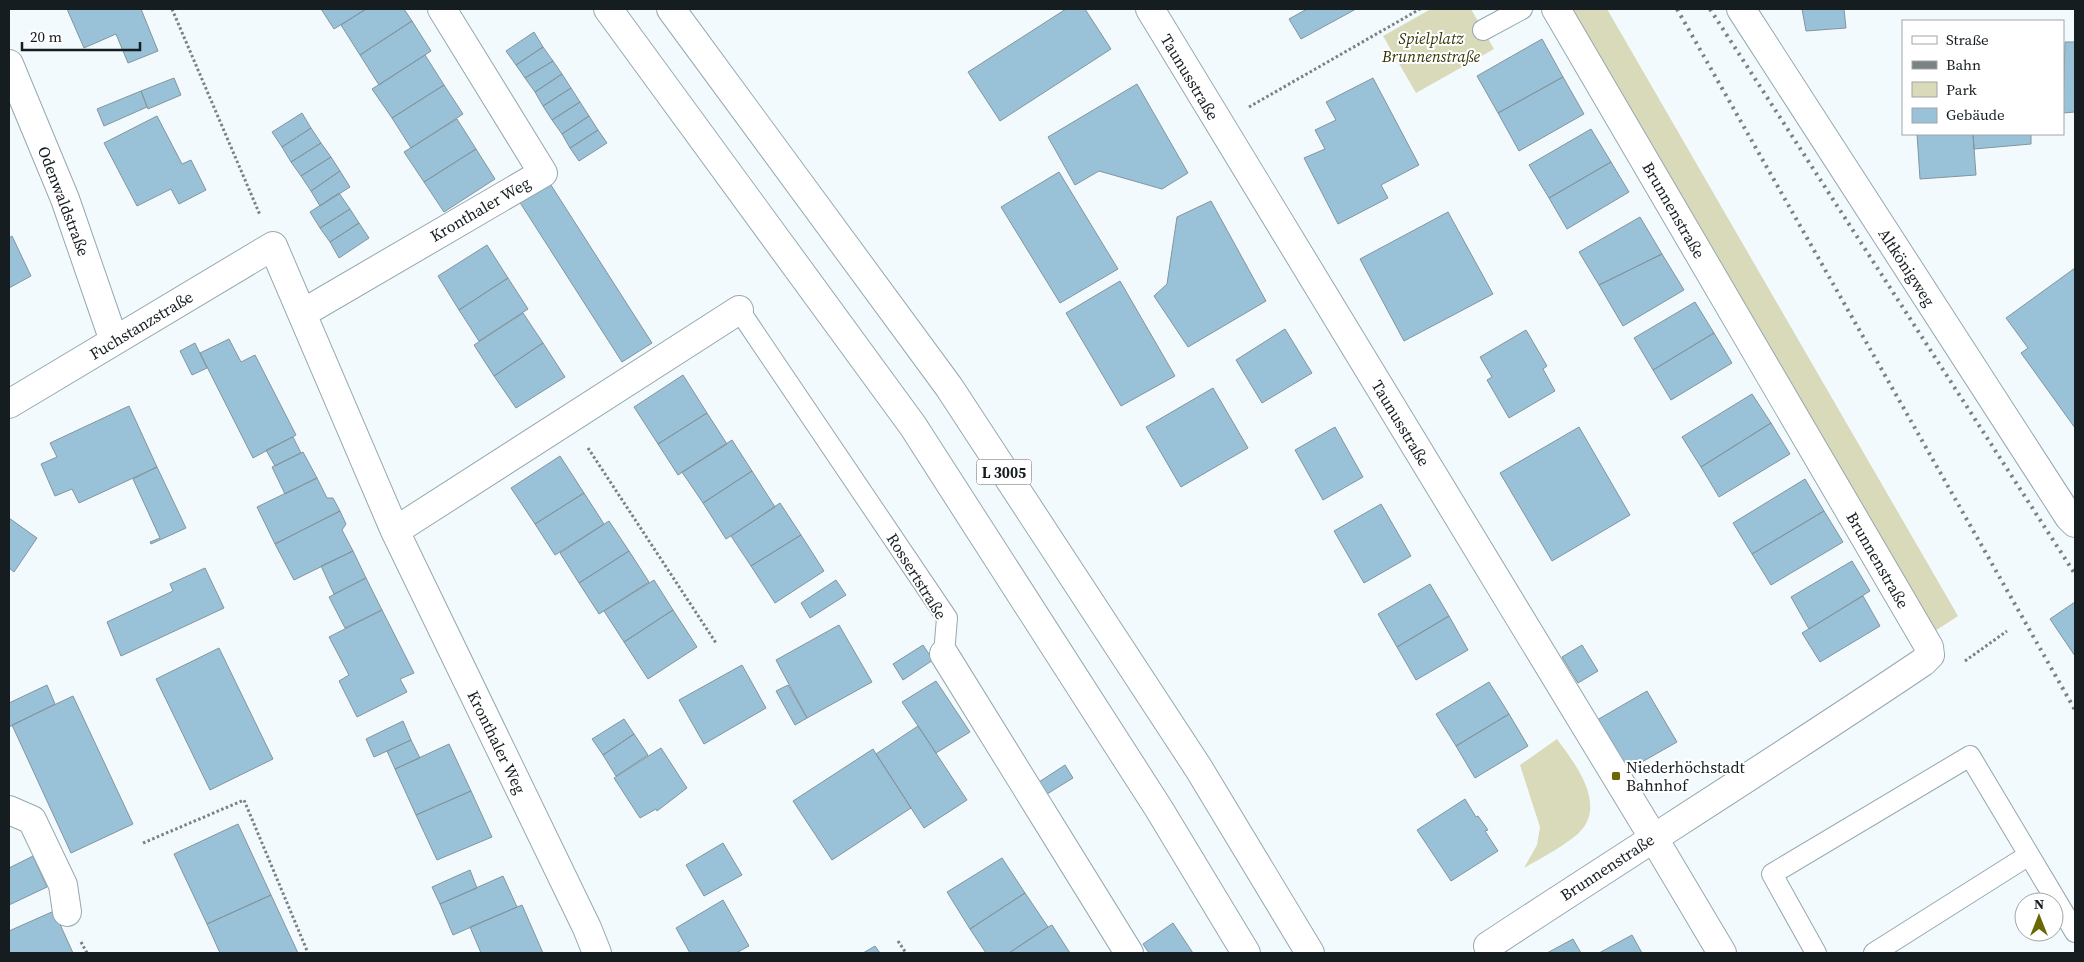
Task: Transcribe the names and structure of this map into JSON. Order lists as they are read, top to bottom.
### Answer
{
  "streets": {
    "main road": [
      "Taunusstraße",
      "Odenwaldstraße",
      "Kronthaler Weg",
      "Brunnenstraße",
      "Altkönigweg",
      "Fuchstanzstraße",
      "L 3005",
      "Rossertstraße"
    ]
  },
  "crossings": [
    ["Taunusstraße", "Brunnenstraße"],
    ["Odenwaldstraße", "Fuchstanzstraße"],
    ["Kronthaler Weg", "Fuchstanzstraße"]
  ],
  "parks": ["Spielplatz Brunnenstraße"],
  "places": {
    "transit": ["Niederhöchstadt Bahnhof"]
  },
  "legend": [
    "Straße",
    "Bahn",
    "Park",
    "Gebäude"
  ],
  "scale_bar": "20 m",
  "north": "top"
}
